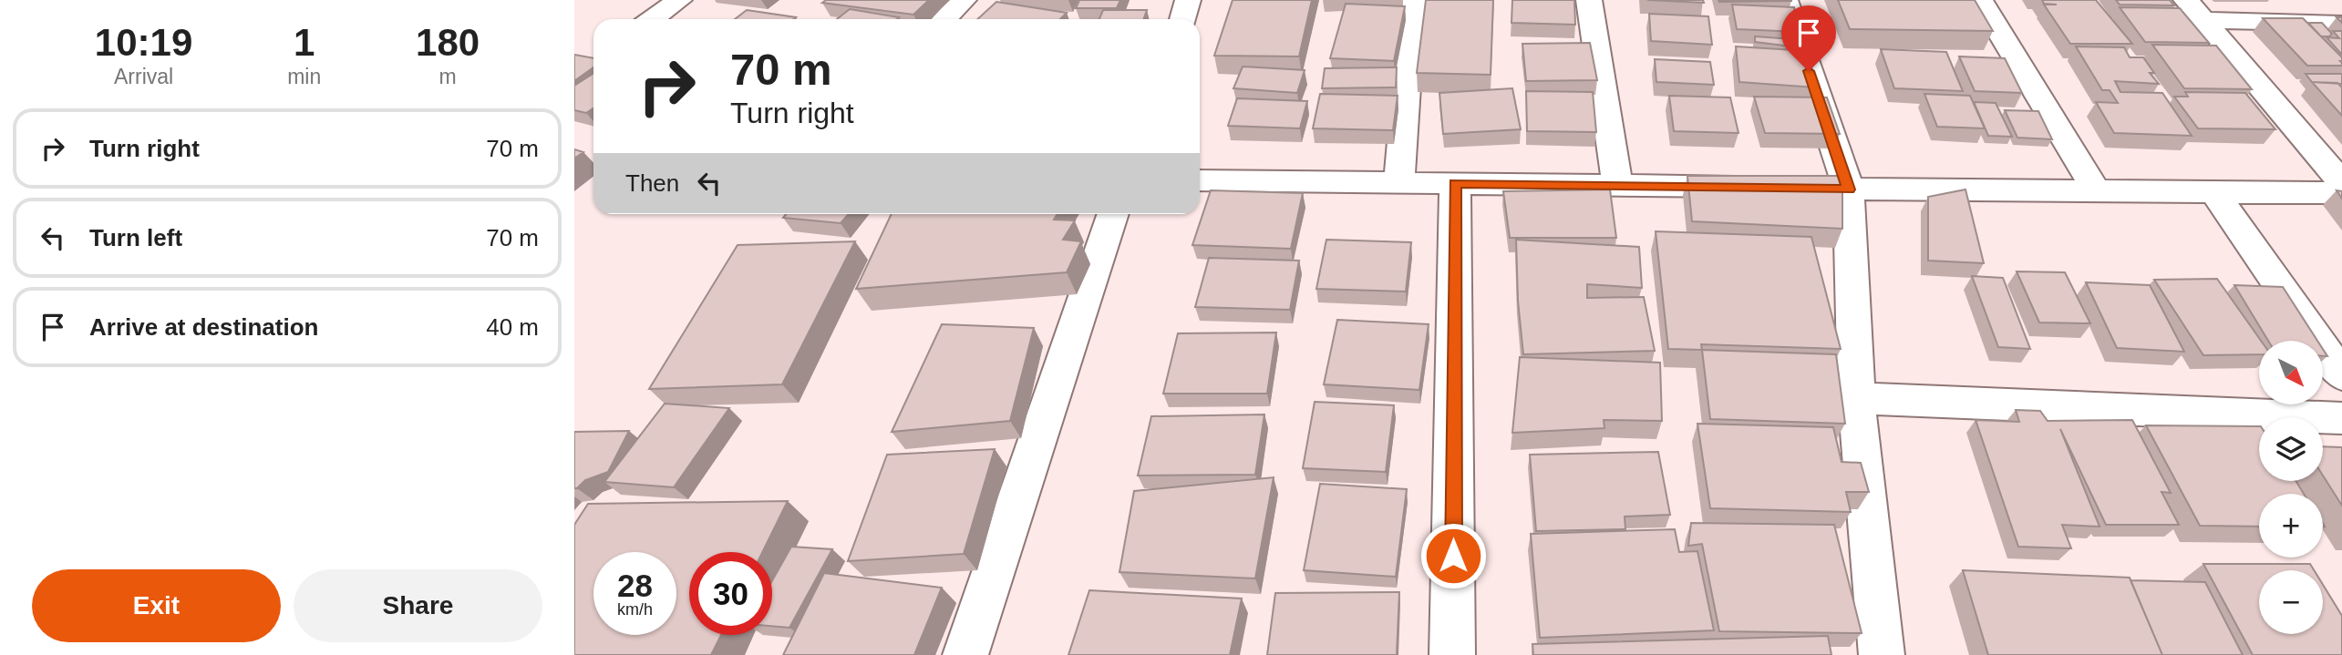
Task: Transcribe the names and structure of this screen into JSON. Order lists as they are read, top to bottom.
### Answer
{
  "north": "bottom right",
  "page": {
    "eta": [
      "10:19",
      "Arrival",
      "1",
      "min",
      "180",
      "m"
    ],
    "turn": ["70 m", "Turn right"],
    "list": [
      {
        "name": "Turn right",
        "value": "70 m"
      },
      {
        "name": "Turn left",
        "value": "70 m"
      },
      {
        "name": "Arrive at destination",
        "value": "40 m"
      }
    ],
    "then": "Then",
    "map_buttons": ["+", "−"],
    "speed": "28 km/h",
    "limit": "30",
    "buttons": ["Exit", "Share"]
  }
}
